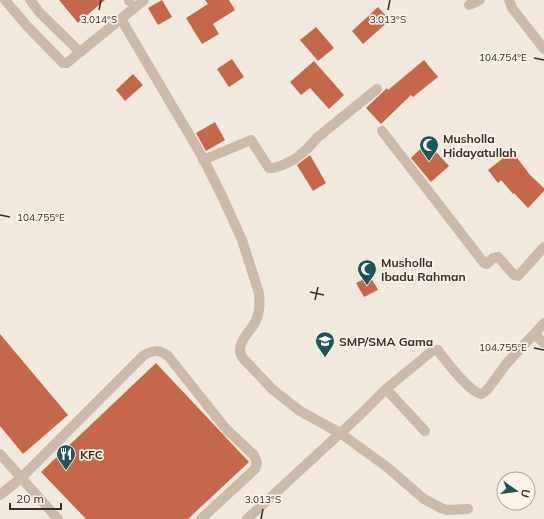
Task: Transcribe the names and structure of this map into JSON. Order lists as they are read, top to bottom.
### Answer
{
  "places": {
    "mosque": ["Musholla Hidayatullah", "Musholla Ibadu Rahman"],
    "school or university": ["SMP/SMA Gama"],
    "restaurant": ["KFC"]
  },
  "scale_bar": "20 m",
  "north": "right",
  "coordinates": [
    "3.014°S",
    "3.013°S",
    "104.754°E",
    "104.755°E"
  ]
}
